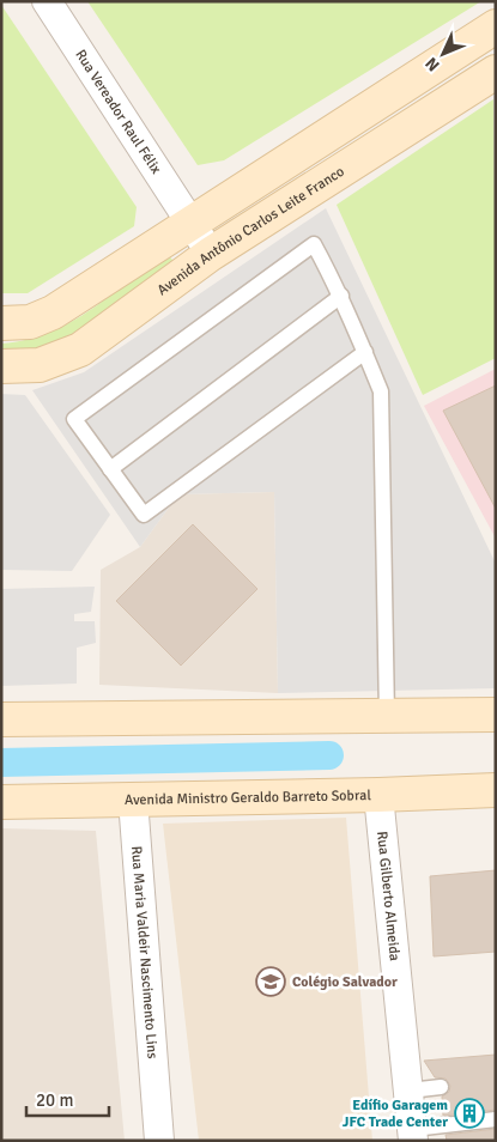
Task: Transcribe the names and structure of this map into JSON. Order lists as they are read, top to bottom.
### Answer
{
  "streets": {
    "street": [
      "Rua Vereador Raul Félix",
      "Avenida Antônio Carlos Leite Franco",
      "Avenida Ministro Geraldo Barreto Sobral",
      "Rua Gilberto Almeida",
      "Rua Maria Valdeir Nascimento Lins"
    ]
  },
  "crossings": [
    ["Rua Vereador Raul Félix", "Avenida Antônio Carlos Leite Franco"],
    ["Avenida Ministro Geraldo Barreto Sobral", "Rua Gilberto Almeida"],
    ["Avenida Ministro Geraldo Barreto Sobral", "Rua Maria Valdeir Nascimento Lins"]
  ],
  "places": {
    "school or university": ["Colégio Salvador"],
    "building": ["Edífio Garagem JFC Trade Center"]
  },
  "scale_bar": "20 m",
  "north": "bottom left"
}
